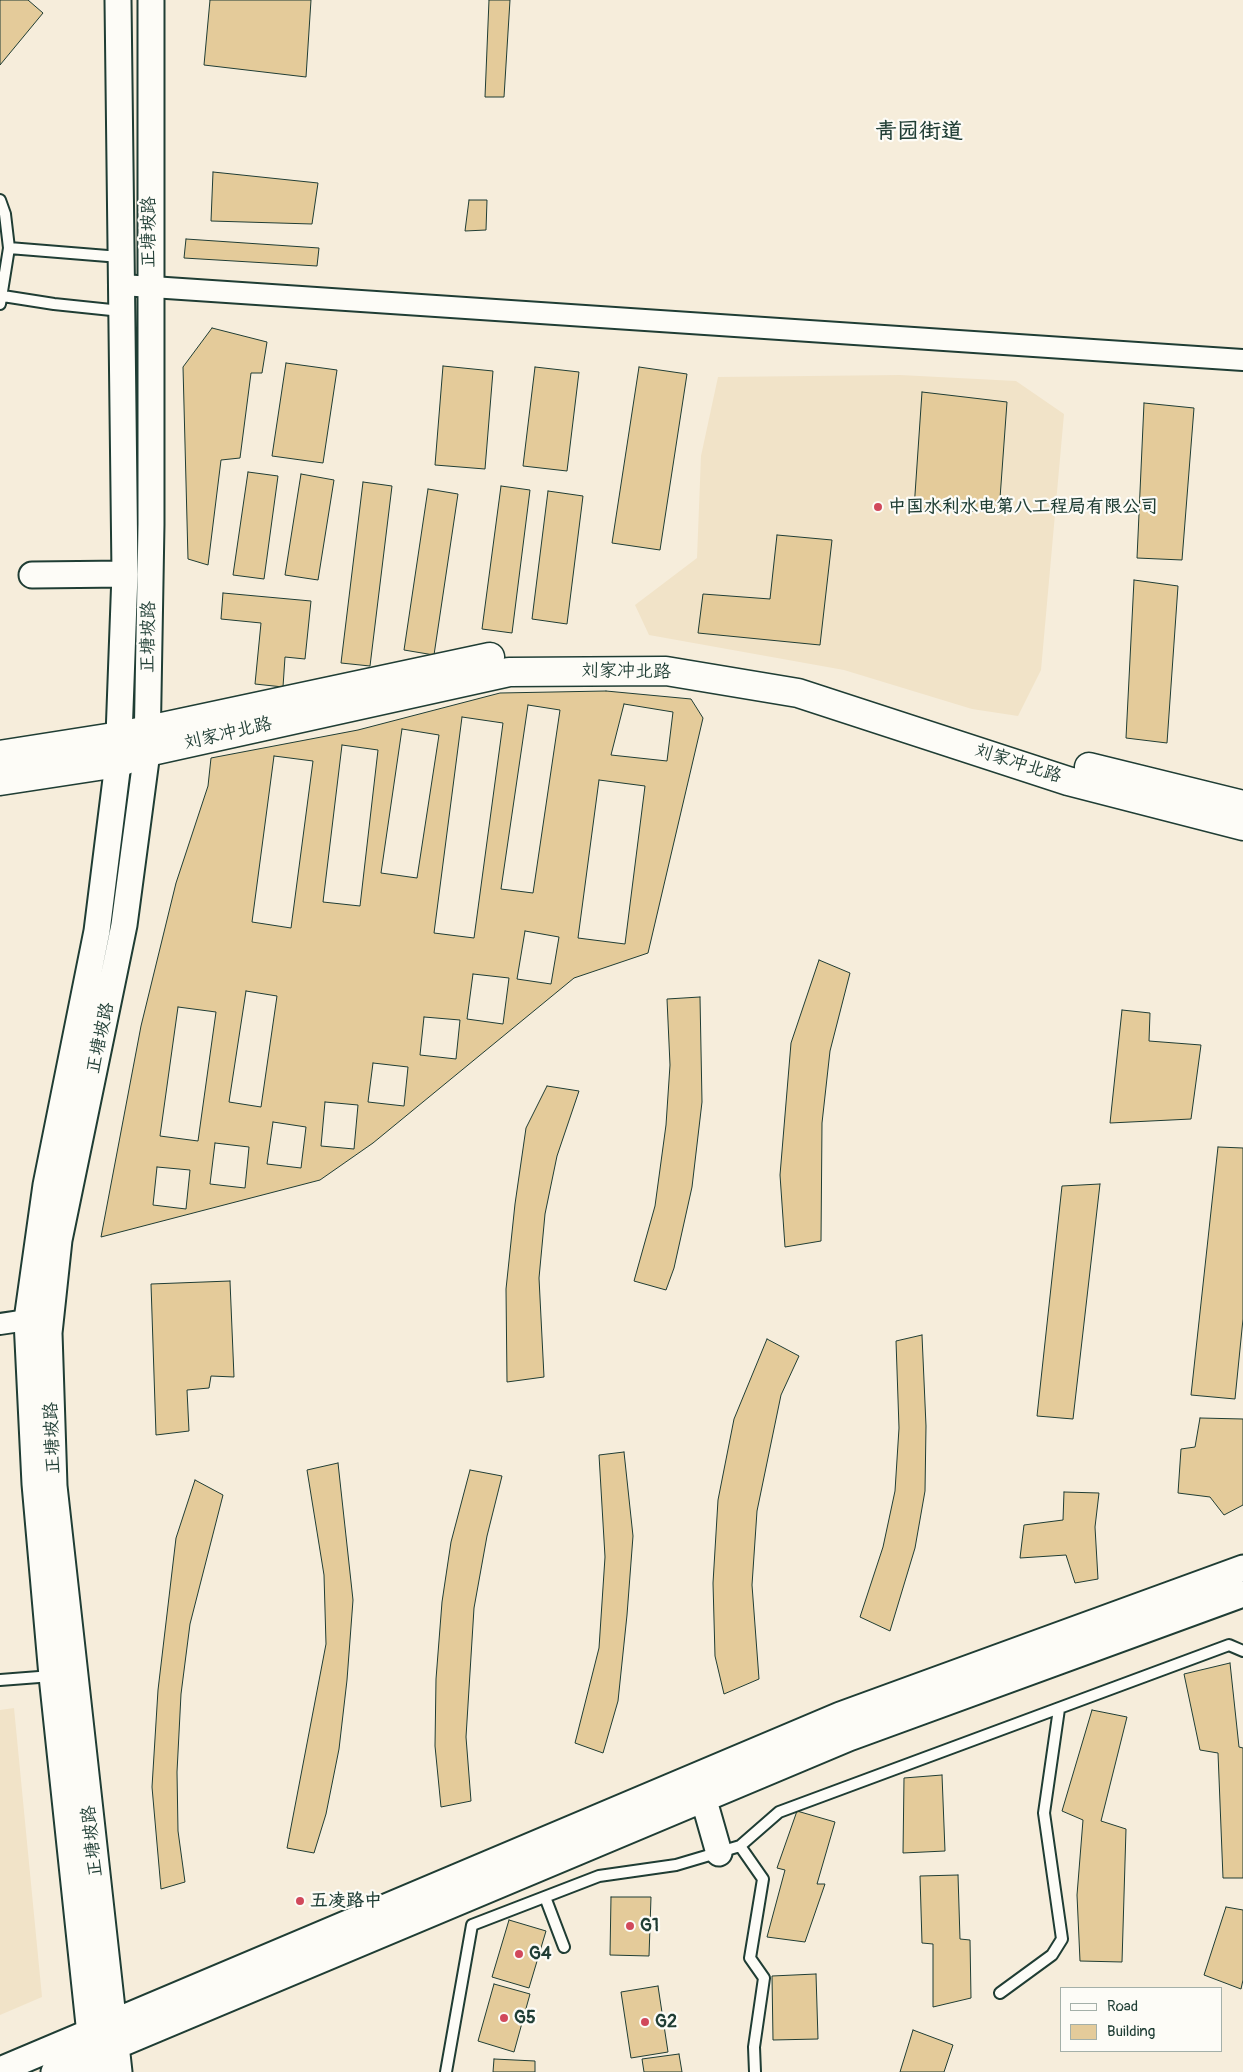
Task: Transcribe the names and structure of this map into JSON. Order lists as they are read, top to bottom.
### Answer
{
  "streets": {
    "main road": ["刘家冲北路"],
    "street": ["正塘坡路"]
  },
  "crossings": [
    ["正塘坡路", "刘家冲北路"]
  ],
  "districts": ["青园街道"],
  "places": [
    "中国水利水电第八工程局有限公司",
    "五凌路中",
    "G1",
    "G4",
    "G5",
    "G2"
  ],
  "legend": ["Road", "Building"]
}
